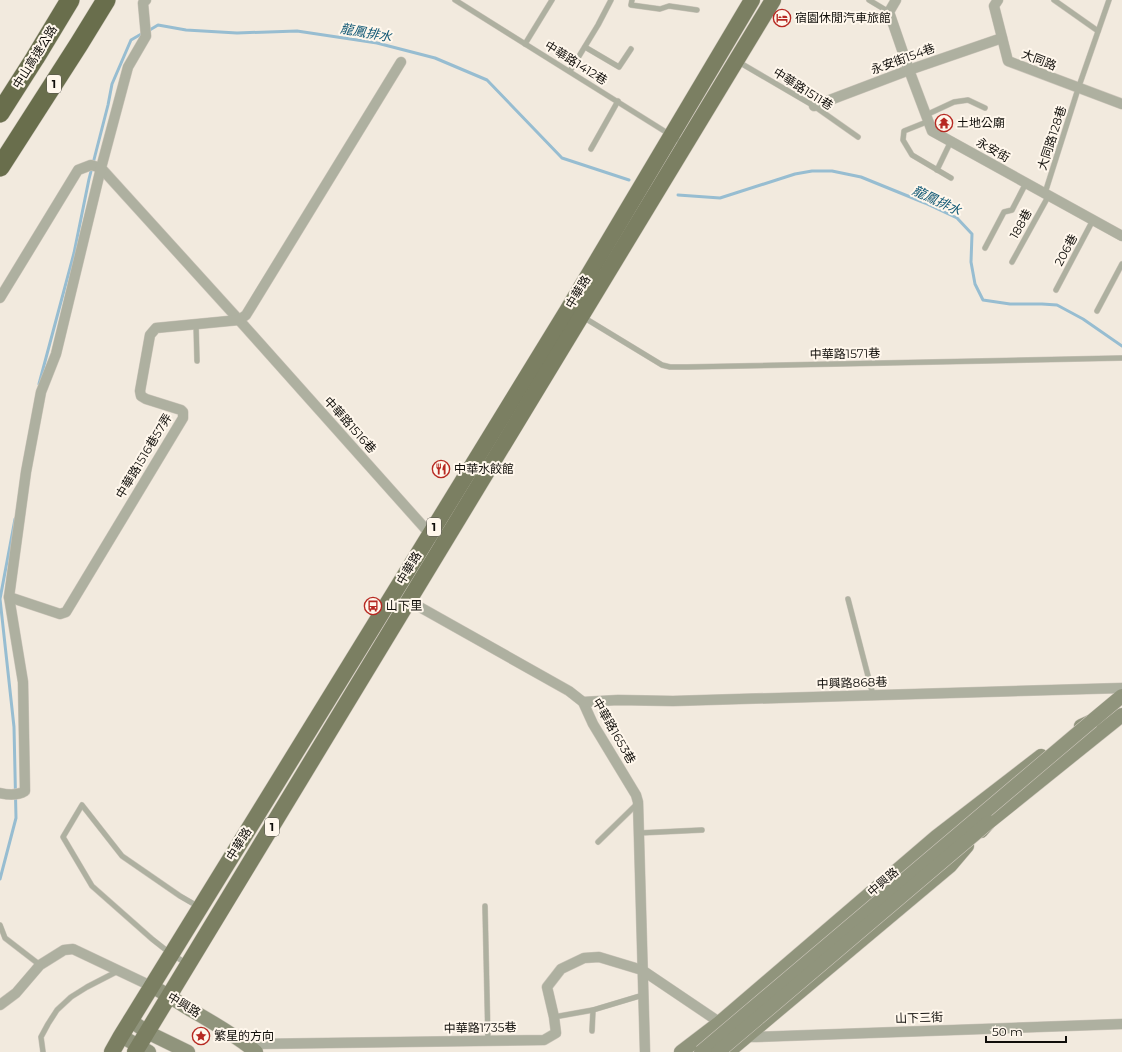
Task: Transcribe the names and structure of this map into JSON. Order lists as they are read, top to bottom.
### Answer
{
  "streets": {
    "highway": ["中山高速公路", "1"],
    "main road": ["中華路"],
    "street": [
      "永安街154巷",
      "大同路",
      "永安街",
      "中華路1516巷",
      "中華路1516巷57弄",
      "中興路868巷",
      "中華路1653巷",
      "中興路",
      "山下三街",
      "中華路1735巷"
    ],
    "lane": [
      "中華路1412巷",
      "中華路1511巷",
      "大同路128巷",
      "188巷",
      "206巷",
      "中華路1571巷"
    ]
  },
  "crossings": [
    ["永安街154巷", "大同路"],
    ["永安街154巷", "中華路1511巷"],
    ["永安街154巷", "永安街"],
    ["大同路", "大同路128巷"],
    ["中華路1412巷", "中華路"],
    ["中華路1511巷", "中華路"],
    ["大同路128巷", "永安街"],
    ["大同路128巷", "188巷"],
    ["永安街", "188巷"],
    ["永安街", "206巷"],
    ["中華路", "中華路1571巷"],
    ["中華路", "中華路1516巷"],
    ["中華路", "中華路1653巷"],
    ["中華路", "中興路"],
    ["中華路1516巷", "中華路1516巷57弄"],
    ["中興路868巷", "中華路1653巷"],
    ["中華路1653巷", "山下三街"],
    ["中華路1653巷", "中華路1735巷"],
    ["中興路", "山下三街"],
    ["中興路", "中華路1735巷"],
    ["山下三街", "中華路1735巷"]
  ],
  "water": ["龍鳳排水"],
  "places": {
    "hotel": ["宿園休閒汽車旅館"],
    "temple": ["土地公廟"],
    "restaurant": ["中華水餃館"],
    "bus stop": ["山下里"],
    "place": ["繁星的方向"]
  },
  "scale_bar": "50 m"
}
